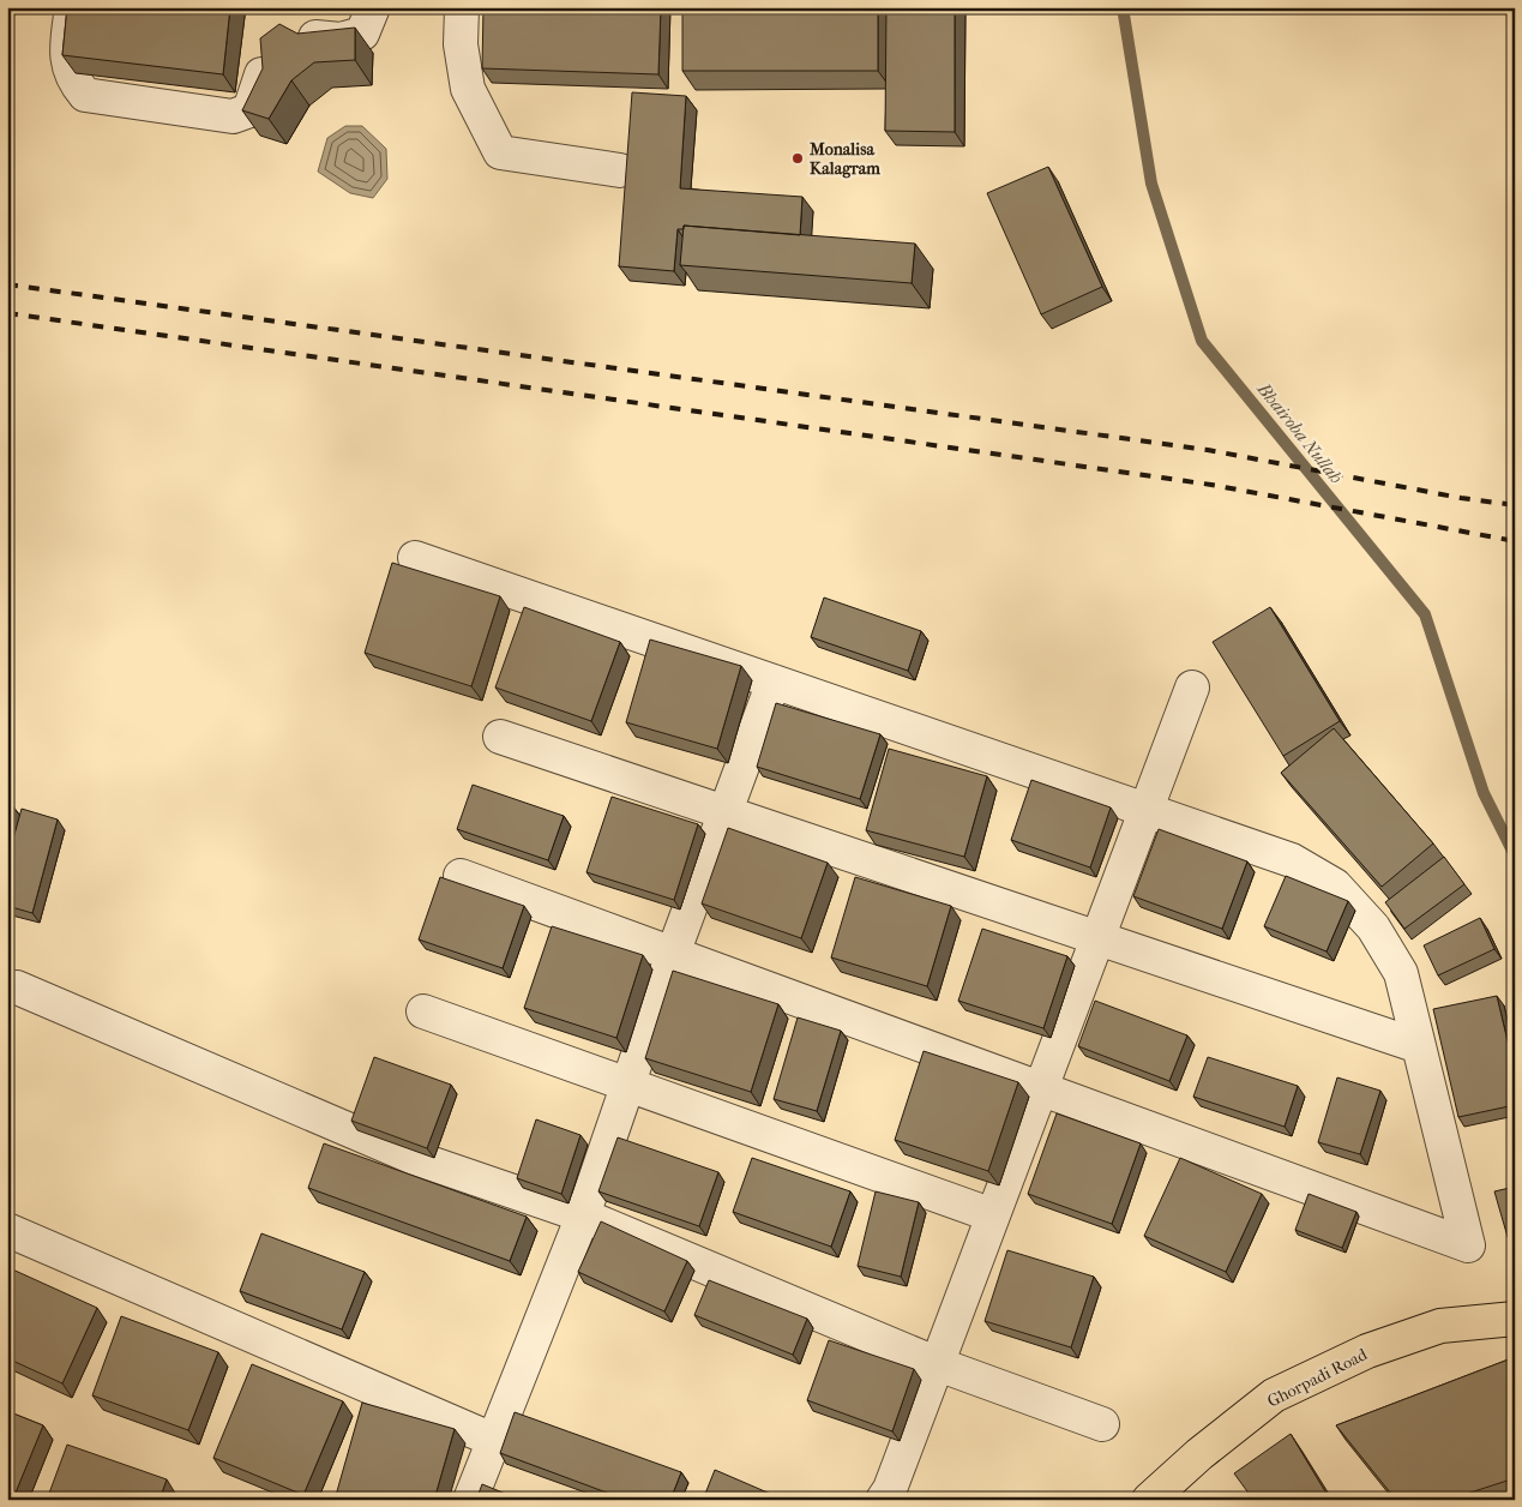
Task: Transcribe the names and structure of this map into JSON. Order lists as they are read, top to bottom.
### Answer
{
  "streets": {
    "main road": ["Ghorpadi Road"]
  },
  "water": ["Bhairoba Nullah"],
  "places": ["Monalisa Kalagram"]
}
